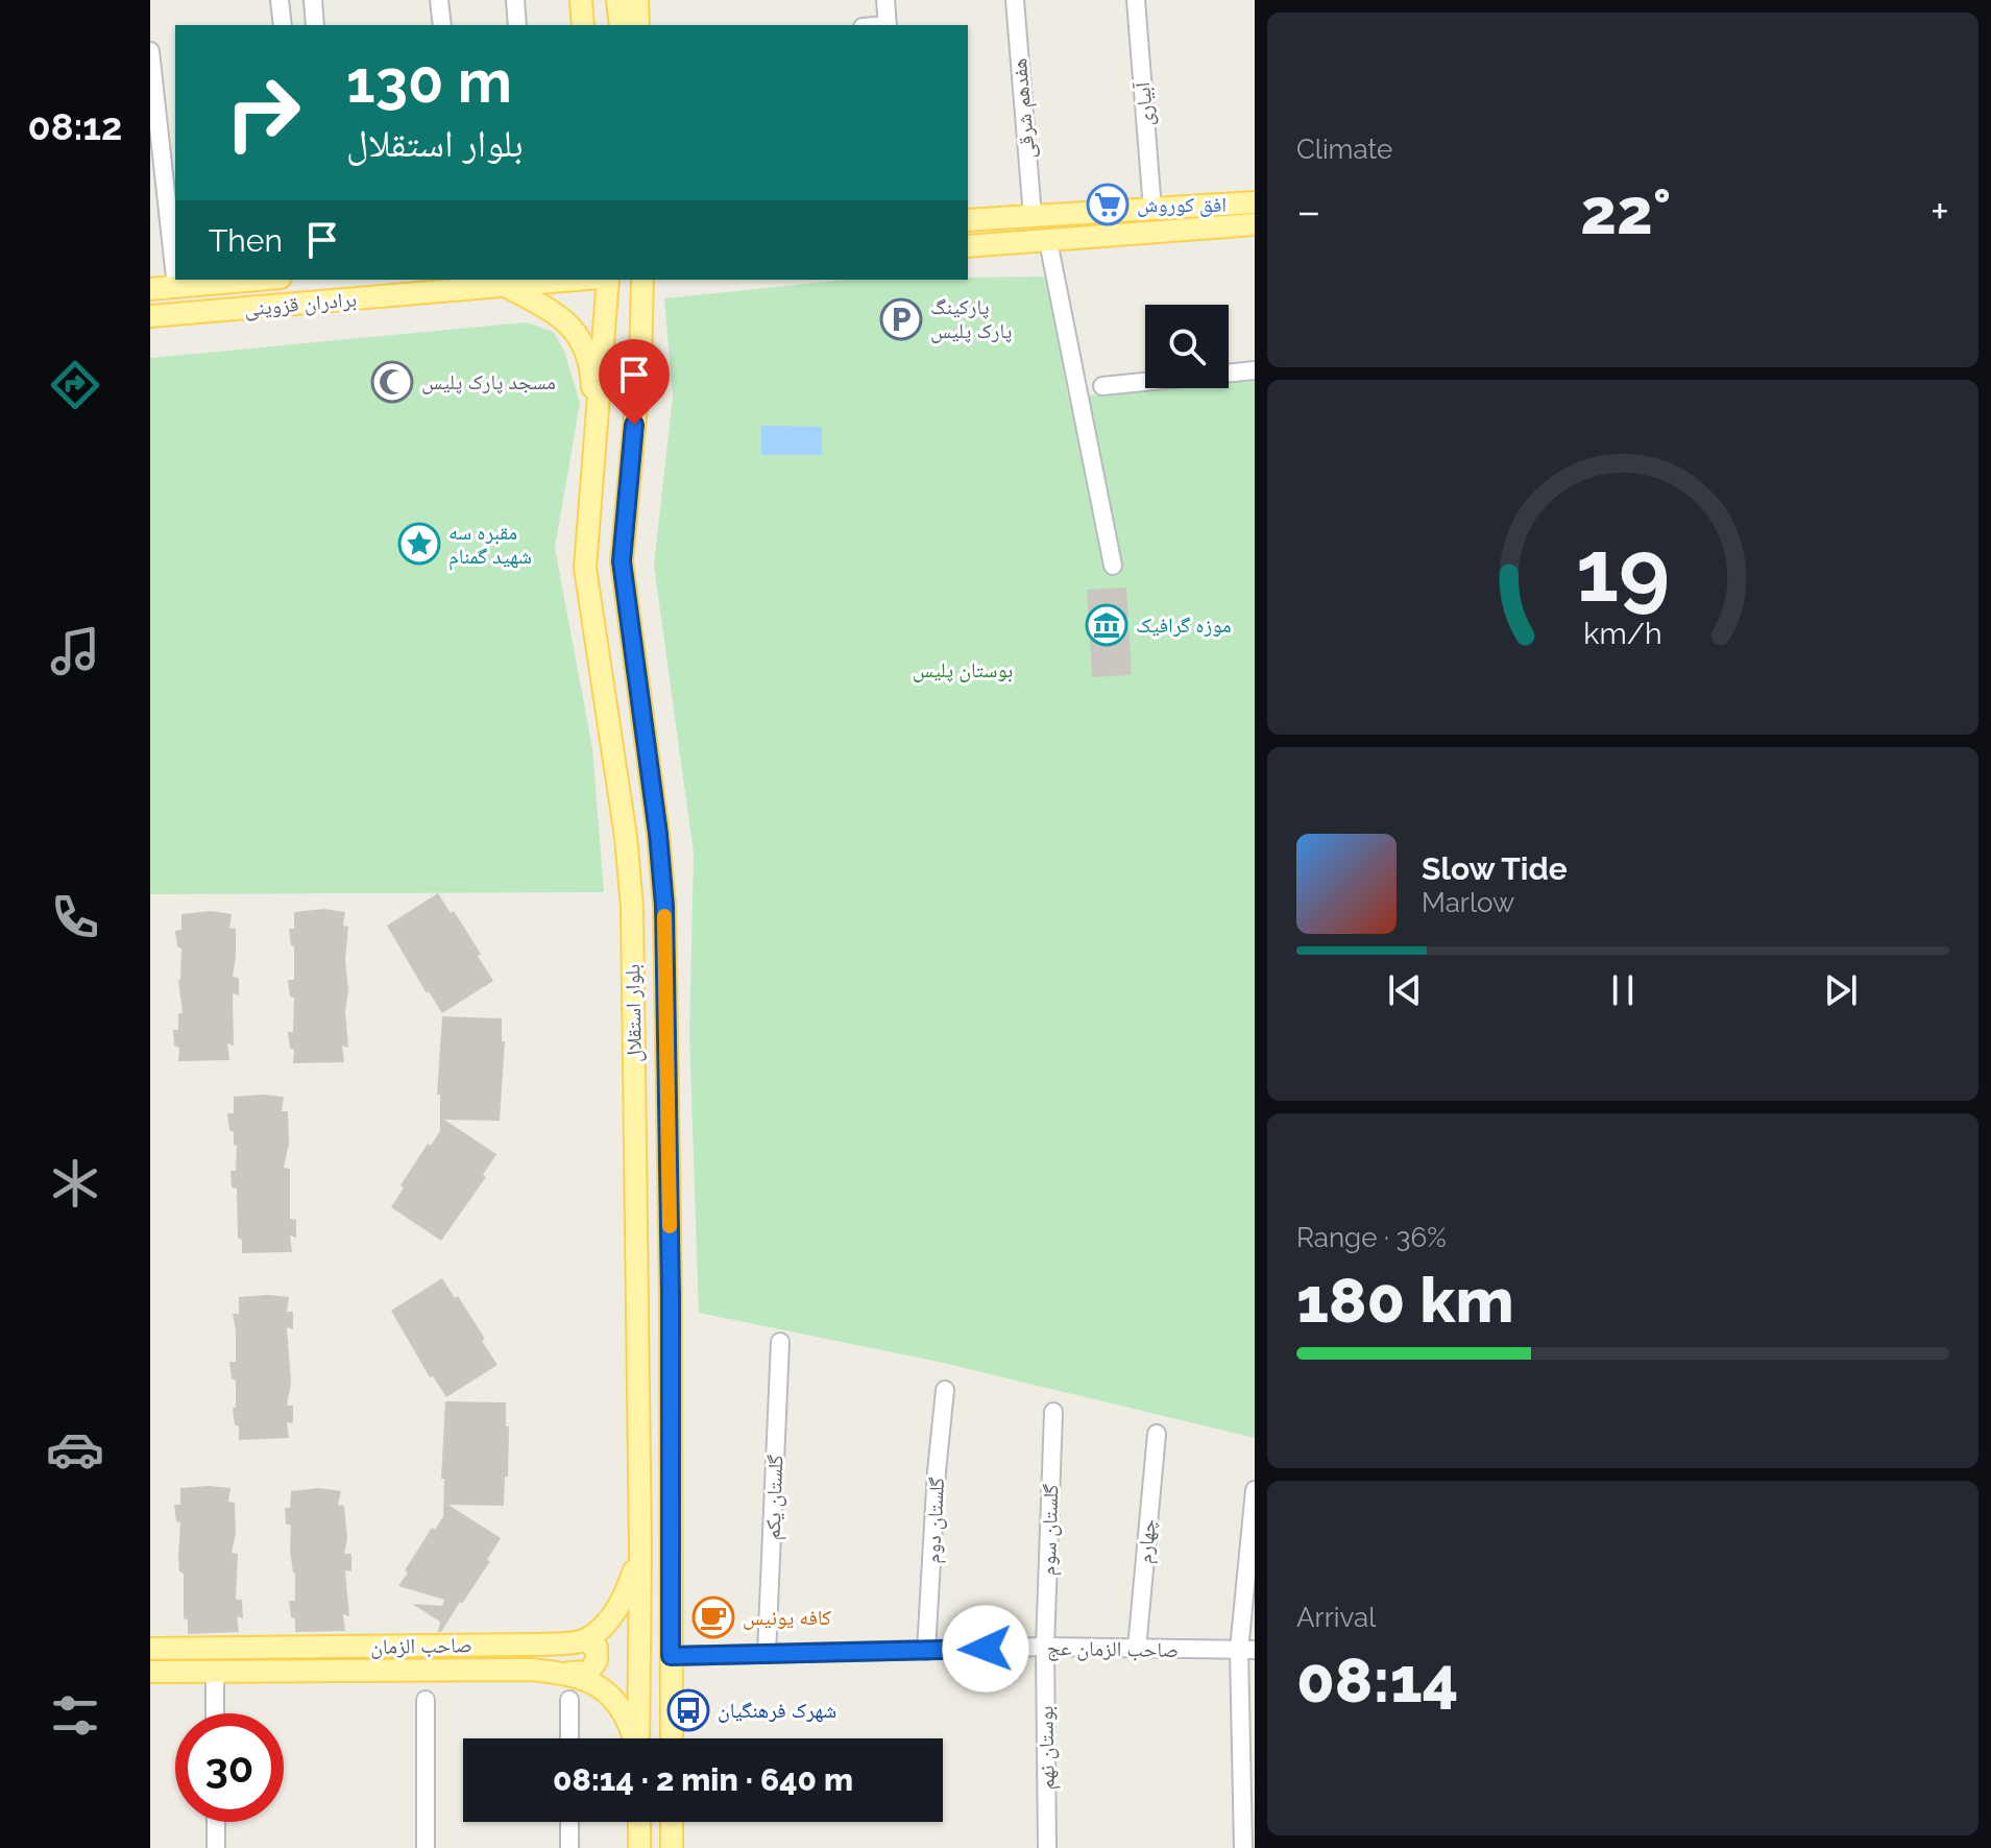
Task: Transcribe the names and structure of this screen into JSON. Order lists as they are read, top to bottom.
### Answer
{
  "streets": {
    "main road": ["برادران قزوینی", "بلوار استقلال", "صاحب الزمان"],
    "street": [
      "آبیاری",
      "هفدهم شرقی",
      "گلستان یکم",
      "گلستان دوم",
      "گلستان سوم",
      "چهارم",
      "صاحب الزمان عج",
      "بوستان نهم"
    ]
  },
  "crossings": [
    ["بلوار استقلال", "صاحب الزمان عج"],
    ["گلستان یکم", "صاحب الزمان عج"],
    ["گلستان دوم", "صاحب الزمان عج"],
    ["گلستان سوم", "صاحب الزمان عج"],
    ["گلستان سوم", "بوستان نهم"],
    ["چهارم", "صاحب الزمان عج"],
    ["صاحب الزمان عج", "بوستان نهم"]
  ],
  "parks": ["بوستان پلیس"],
  "places": {
    "supermarket": ["افق کوروش"],
    "parking": ["پارکینگ پارک پلیس"],
    "mosque": ["مسجد پارک پلیس"],
    "place": ["مقبره سه شهید گمنام"],
    "museum": ["موزه گرافیک"],
    "cafe": ["کافه یونیس"],
    "bus stop": ["شهرک فرهنگیان"]
  },
  "page": {
    "tabs": "08:12",
    "tile": [
      "Climate",
      ["Range · 36%", "180 km"],
      ["Arrival", "08:14"]
    ],
    "turn": ["130 m", "بلوار استقلال"],
    "heat": ["−", "22°", "+"],
    "then": "Then",
    "song": ["Slow Tide", "Marlow"],
    "limit": "30",
    "trip": "08:14 · 2 min · 640 m",
    "gauge": ["19", "km/h"]
  }
}
